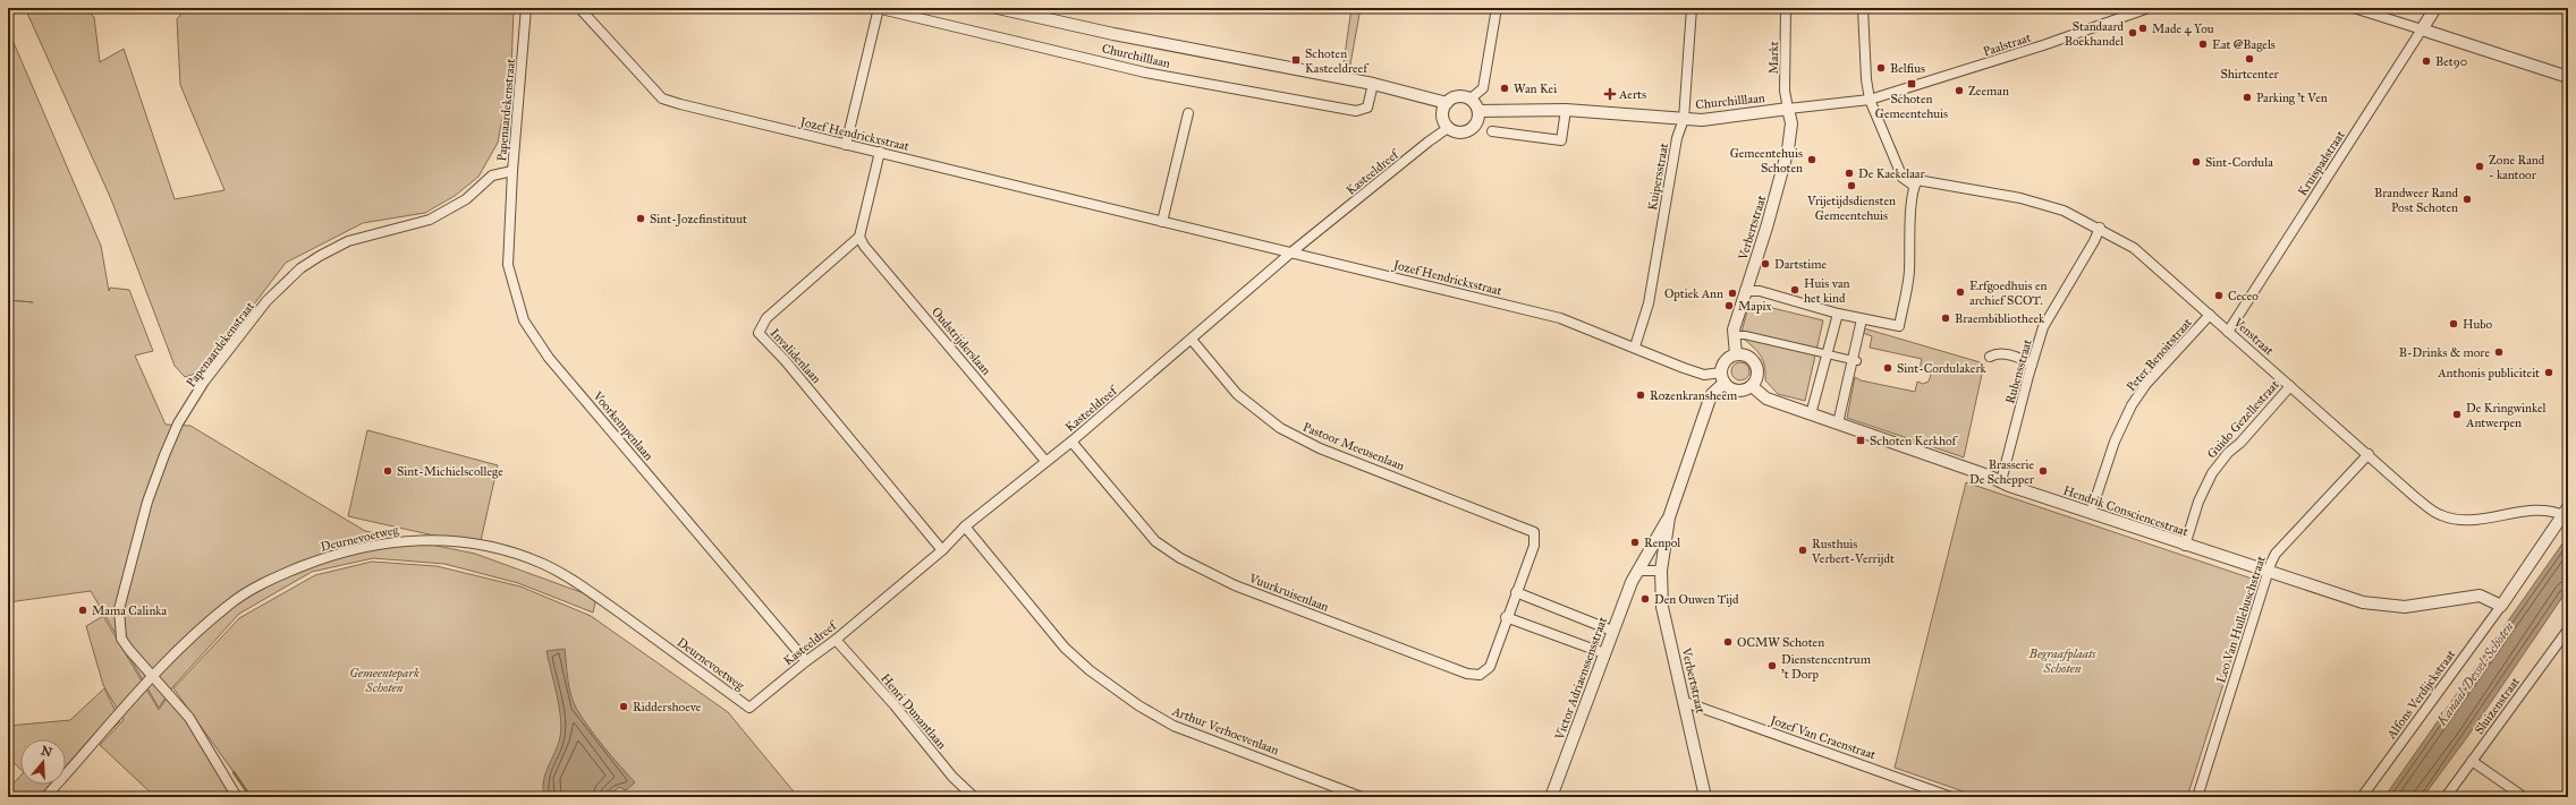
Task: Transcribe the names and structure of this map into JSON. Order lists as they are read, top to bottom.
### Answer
{
  "streets": {
    "street": [
      "Paalstraat",
      "Churchilllaan",
      "Markt",
      "Papenaardekenstraat",
      "Jozef Hendrickxstraat",
      "Kruispadstraat",
      "Kasteeldreef",
      "Kuipersstraat",
      "Verbertstraat",
      "Venstraat",
      "Oudstrijderslaan",
      "Peter Benoitstraat",
      "Invalidenlaan",
      "Rubensstraat",
      "Guido Gezellestraat",
      "Voorkempenlaan",
      "Pastoor Meeusenlaan",
      "Hendrik Consciencestraat",
      "Deurnevoetweg",
      "Vuurkruisenlaan",
      "Leo Van Hullebuschstraat",
      "Victor Adriaenssensstraat",
      "Alfons Verdijckstraat",
      "Sluizenstraat",
      "Henri Dunantlaan",
      "Arthur Verhoevenlaan",
      "Jozef Van Craenstraat"
    ]
  },
  "crossings": [
    ["Paalstraat", "Churchilllaan"],
    ["Churchilllaan", "Markt"],
    ["Churchilllaan", "Kasteeldreef"],
    ["Churchilllaan", "Kuipersstraat"],
    ["Churchilllaan", "Verbertstraat"],
    ["Markt", "Verbertstraat"],
    ["Papenaardekenstraat", "Voorkempenlaan"],
    ["Papenaardekenstraat", "Deurnevoetweg"],
    ["Jozef Hendrickxstraat", "Kasteeldreef"],
    ["Jozef Hendrickxstraat", "Kuipersstraat"],
    ["Jozef Hendrickxstraat", "Verbertstraat"],
    ["Jozef Hendrickxstraat", "Hendrik Consciencestraat"],
    ["Kruispadstraat", "Venstraat"],
    ["Kasteeldreef", "Oudstrijderslaan"],
    ["Kasteeldreef", "Invalidenlaan"],
    ["Kasteeldreef", "Voorkempenlaan"],
    ["Kasteeldreef", "Pastoor Meeusenlaan"],
    ["Kasteeldreef", "Deurnevoetweg"],
    ["Kasteeldreef", "Vuurkruisenlaan"],
    ["Kasteeldreef", "Henri Dunantlaan"],
    ["Kasteeldreef", "Arthur Verhoevenlaan"],
    ["Verbertstraat", "Hendrik Consciencestraat"],
    ["Verbertstraat", "Victor Adriaenssensstraat"],
    ["Verbertstraat", "Jozef Van Craenstraat"],
    ["Venstraat", "Peter Benoitstraat"],
    ["Venstraat", "Rubensstraat"],
    ["Venstraat", "Guido Gezellestraat"],
    ["Venstraat", "Hendrik Consciencestraat"],
    ["Venstraat", "Leo Van Hullebuschstraat"],
    ["Venstraat", "Alfons Verdijckstraat"],
    ["Oudstrijderslaan", "Invalidenlaan"],
    ["Peter Benoitstraat", "Hendrik Consciencestraat"],
    ["Rubensstraat", "Hendrik Consciencestraat"],
    ["Guido Gezellestraat", "Hendrik Consciencestraat"],
    ["Pastoor Meeusenlaan", "Vuurkruisenlaan"],
    ["Hendrik Consciencestraat", "Leo Van Hullebuschstraat"],
    ["Hendrik Consciencestraat", "Alfons Verdijckstraat"]
  ],
  "water": ["Kanaal Dessel-Schoten"],
  "parks": ["Begraafplaats Schoten", "Gemeentepark Schoten"],
  "places": {
    "other": [
      "Made 4 You",
      "Standaard Boekhandel",
      "Eat @Bagels",
      "Shirtcenter",
      "Bet90",
      "Belfius",
      "Wan Kei",
      "Zeeman",
      "Parking 't Ven",
      "Gemeentehuis Schoten",
      "Sint-Cordula",
      "Zone Rand - kantoor",
      "De Kaekelaar",
      "Vrijetijdsdiensten Gemeentehuis",
      "Brandweer Rand Post Schoten",
      "Sint-Jozefinstituut",
      "Dartstime",
      "Huis van het kind",
      "Erfgoedhuis en archief SCOT.",
      "Optiek Ann",
      "Ceceo",
      "Mapix",
      "Braembibliotheek",
      "Hubo",
      "B-Drinks & more",
      "Sint-Cordulakerk",
      "Anthonis publiciteit",
      "Rozenkransheem",
      "De Kringwinkel Antwerpen",
      "Sint-Michielscollege",
      "Brasserie De Schepper",
      "Renpol",
      "Rusthuis Verbert-Verrijdt",
      "Den Ouwen Tijd",
      "Mama Calinka",
      "OCMW Schoten",
      "Dienstencentrum 't Dorp",
      "Riddershoeve"
    ],
    "transit": ["Schoten Kasteeldreef", "Schoten Gemeentehuis", "Schoten Kerkhof"],
    "health": ["Aerts"]
  },
  "north": "top"
}
